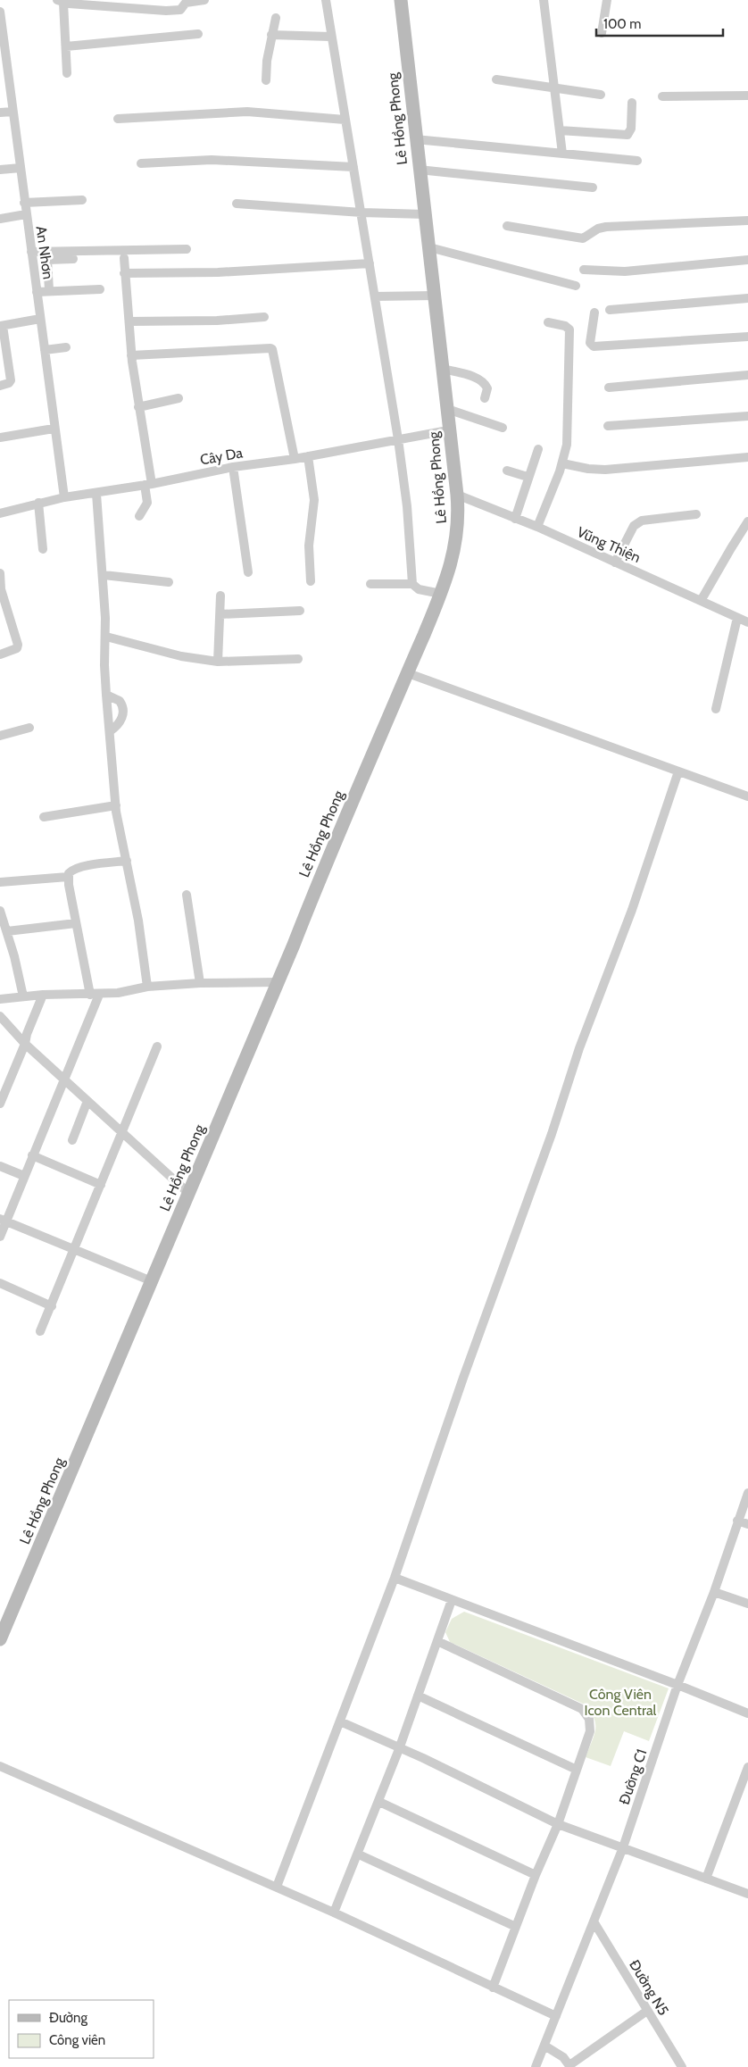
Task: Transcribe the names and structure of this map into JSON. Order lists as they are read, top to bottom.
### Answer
{
  "streets": {
    "main road": ["Lê Hồng Phong"],
    "street": [
      "An Nhơn",
      "Cây Da",
      "Vũng Thiện",
      "Đường C1",
      "Đường N5"
    ]
  },
  "crossings": [
    ["Lê Hồng Phong", "Cây Da"],
    ["Lê Hồng Phong", "Vũng Thiện"],
    ["An Nhơn", "Cây Da"],
    ["Đường C1", "Đường N5"]
  ],
  "parks": ["Công Viên Icon Central"],
  "legend": ["Đường", "Công viên"],
  "scale_bar": "100 m"
}
